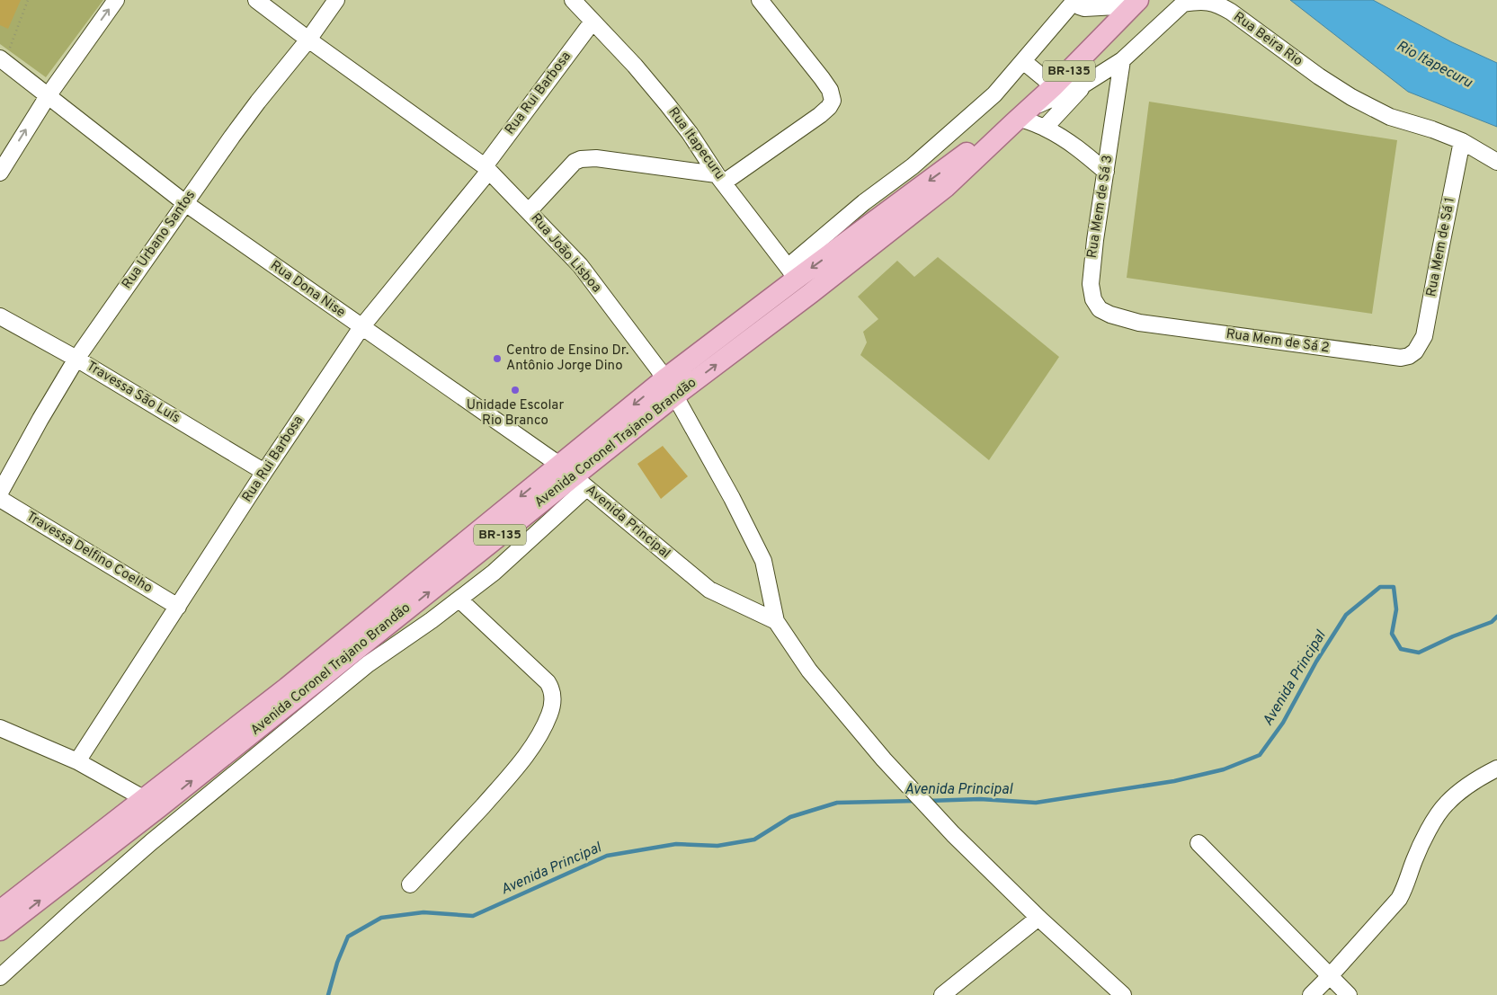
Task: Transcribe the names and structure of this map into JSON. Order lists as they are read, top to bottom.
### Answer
{
  "streets": {
    "main road": ["BR-135", "Avenida Coronel Trajano Brandão"],
    "street": [
      "Rua Beira Rio",
      "Rua Rui Barbosa",
      "Rua Itapecuru",
      "Rua Mem de Sá 3",
      "Rua Urbano Santos",
      "Rua Mem de Sá 1",
      "Rua João Lisboa",
      "Rua Dona Nise",
      "Rua Mem de Sá 2",
      "Travessa São Luís",
      "Avenida Principal",
      "Travessa Delfino Coelho"
    ]
  },
  "crossings": [
    ["Rua Beira Rio", "Rua Mem de Sá 3"],
    ["Rua Beira Rio", "Rua Mem de Sá 1"],
    ["Rua Beira Rio", "Avenida Coronel Trajano Brandão"],
    ["Rua Rui Barbosa", "Rua Itapecuru"],
    ["Rua Rui Barbosa", "Rua João Lisboa"],
    ["Rua Rui Barbosa", "Rua Dona Nise"],
    ["Rua Rui Barbosa", "Travessa São Luís"],
    ["Rua Rui Barbosa", "Travessa Delfino Coelho"],
    ["Rua Itapecuru", "Avenida Coronel Trajano Brandão"],
    ["Rua Mem de Sá 3", "Rua Mem de Sá 2"],
    ["Rua Urbano Santos", "Rua João Lisboa"],
    ["Rua Urbano Santos", "Rua Dona Nise"],
    ["Rua Urbano Santos", "Travessa São Luís"],
    ["Rua Mem de Sá 1", "Rua Mem de Sá 2"],
    ["Rua João Lisboa", "Avenida Coronel Trajano Brandão"],
    ["Rua João Lisboa", "Avenida Principal"],
    ["Rua Dona Nise", "Avenida Coronel Trajano Brandão"],
    ["Rua Dona Nise", "Avenida Principal"],
    ["Avenida Coronel Trajano Brandão", "Avenida Principal"]
  ],
  "water": ["Rio Itapecuru", "Avenida Principal"],
  "places": ["Centro de Ensino Dr. Antônio Jorge Dino", "Unidade Escolar Rio Branco"]
}
